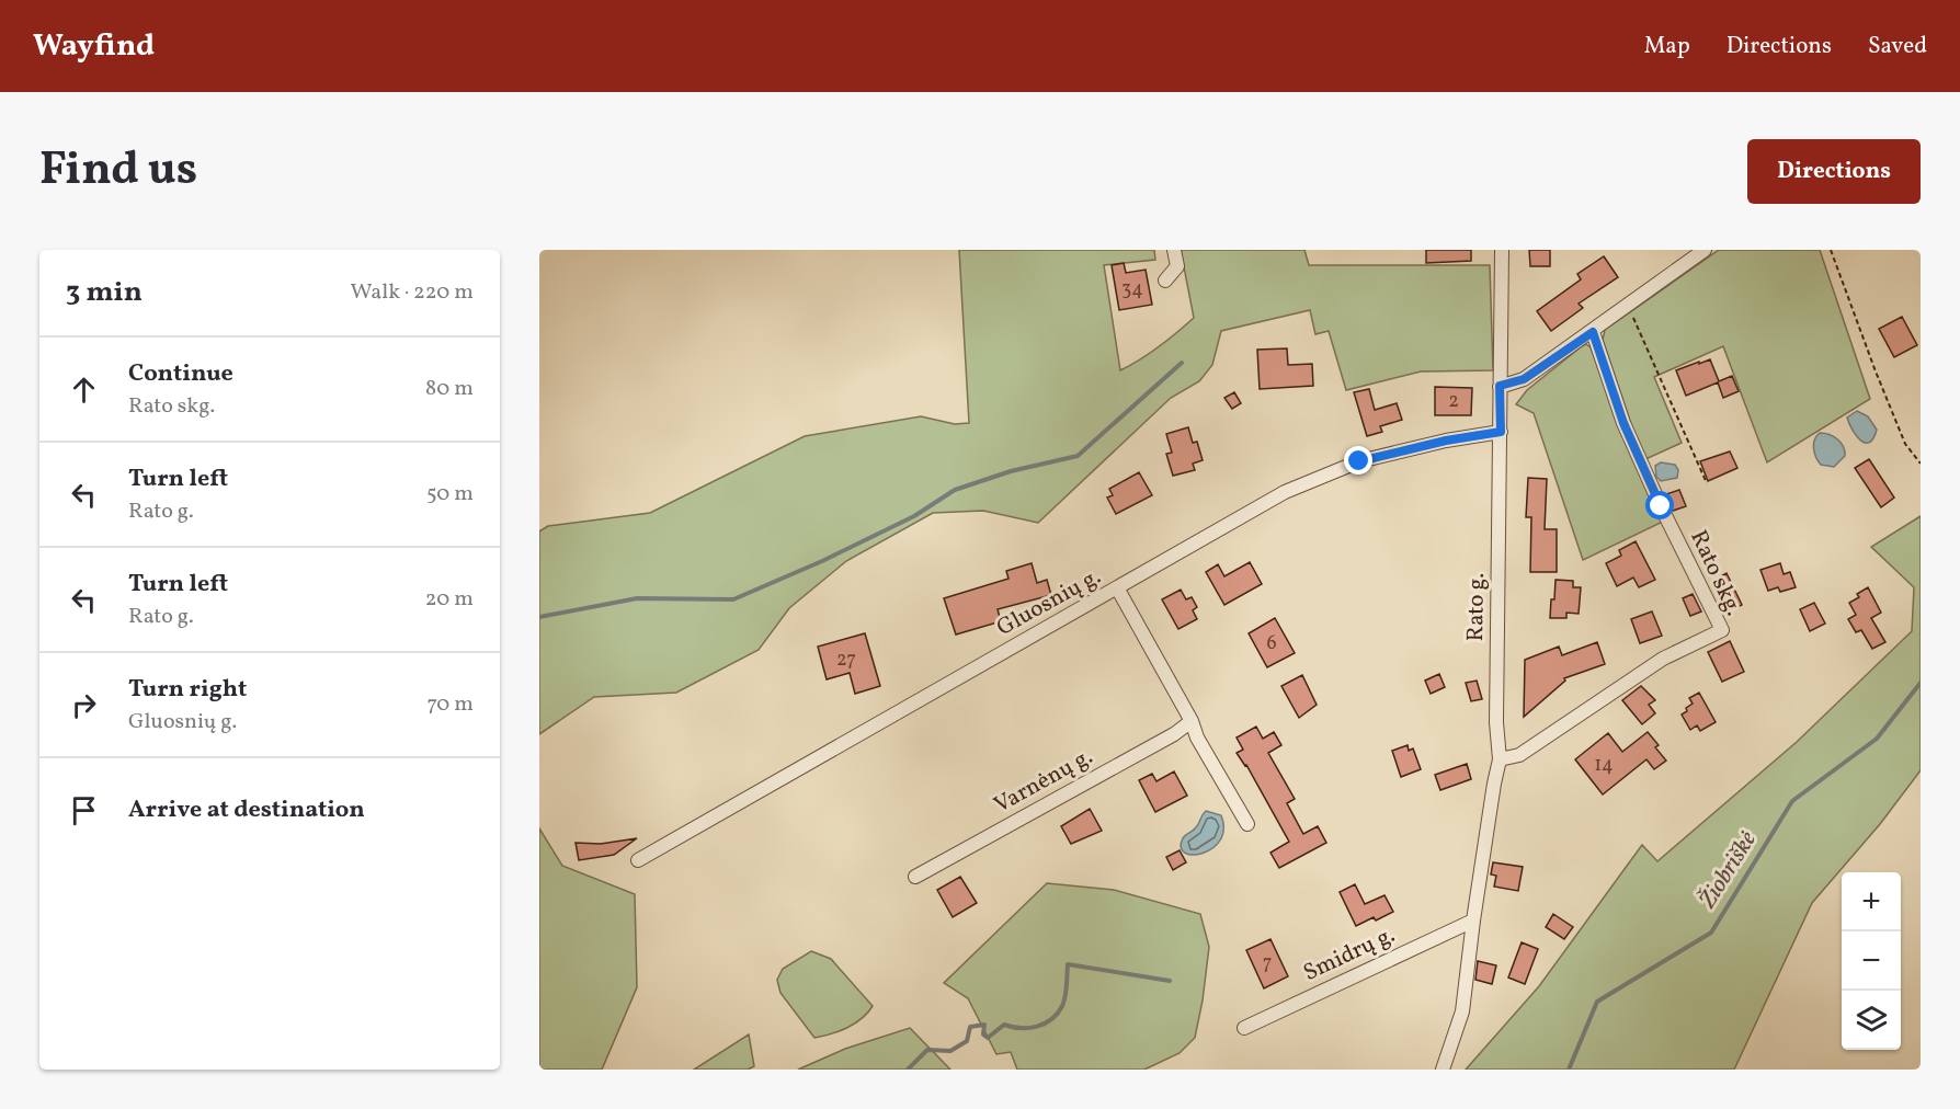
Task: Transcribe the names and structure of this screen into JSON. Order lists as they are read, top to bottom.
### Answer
{
  "streets": {
    "street": [
      "Rato skg.",
      "Gluosnių g.",
      "Rato g.",
      "Varnėnų g.",
      "Smidrų g."
    ]
  },
  "crossings": [
    ["Rato skg.", "Rato g."],
    ["Gluosnių g.", "Rato g."],
    ["Rato g.", "Smidrų g."]
  ],
  "water": ["Žiobriškė"],
  "house_numbers": [
    "34",
    "2",
    "6",
    "27",
    "14",
    "7"
  ],
  "page": {
    "header": "Wayfind",
    "nav": ["Map", "Directions", "Saved"],
    "title": "Find us",
    "buttons": "Directions",
    "heading": ["3 min", "Walk · 220 m"],
    "list": [
      ["Continue", "Rato skg.", "80 m"],
      ["Turn left", "Rato g.", "50 m"],
      ["Turn left", "Rato g.", "20 m"],
      ["Turn right", "Gluosnių g.", "70 m"],
      "Arrive at destination"
    ],
    "map_buttons": ["+", "−"]
  }
}
